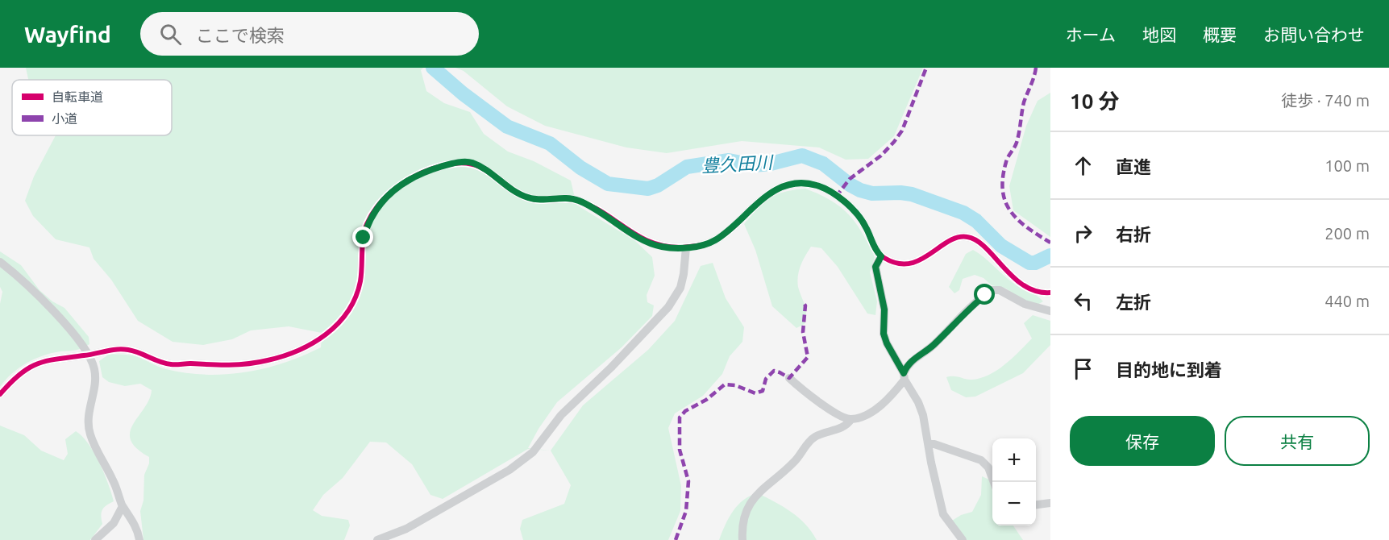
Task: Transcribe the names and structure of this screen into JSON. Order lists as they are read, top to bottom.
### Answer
{
  "water": ["豊久田川"],
  "legend": ["自転車道", "小道"],
  "page": {
    "header": "Wayfind",
    "search": "ここで検索",
    "nav": [
      "ホーム",
      "地図",
      "概要",
      "お問い合わせ"
    ],
    "heading": ["10 分", "徒歩 · 740 m"],
    "list": [
      ["直進", "100 m"],
      ["右折", "200 m"],
      ["左折", "440 m"],
      "目的地に到着"
    ],
    "buttons": ["保存", "共有"],
    "map_buttons": ["+", "−"]
  }
}
